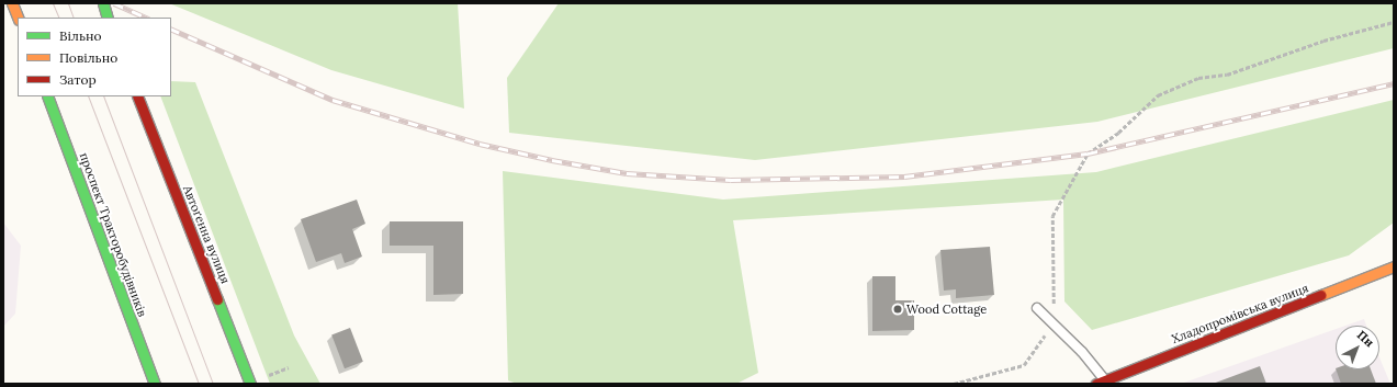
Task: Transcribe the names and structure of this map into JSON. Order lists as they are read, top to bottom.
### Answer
{
  "streets": {
    "street": ["проспект Тракторобудівників", "Автоґенна вулиця", "Хладопромівська вулиця"]
  },
  "places": ["Wood Cottage"],
  "legend": ["Вільно", "Повільно", "Затор"],
  "north": "top right"
}
